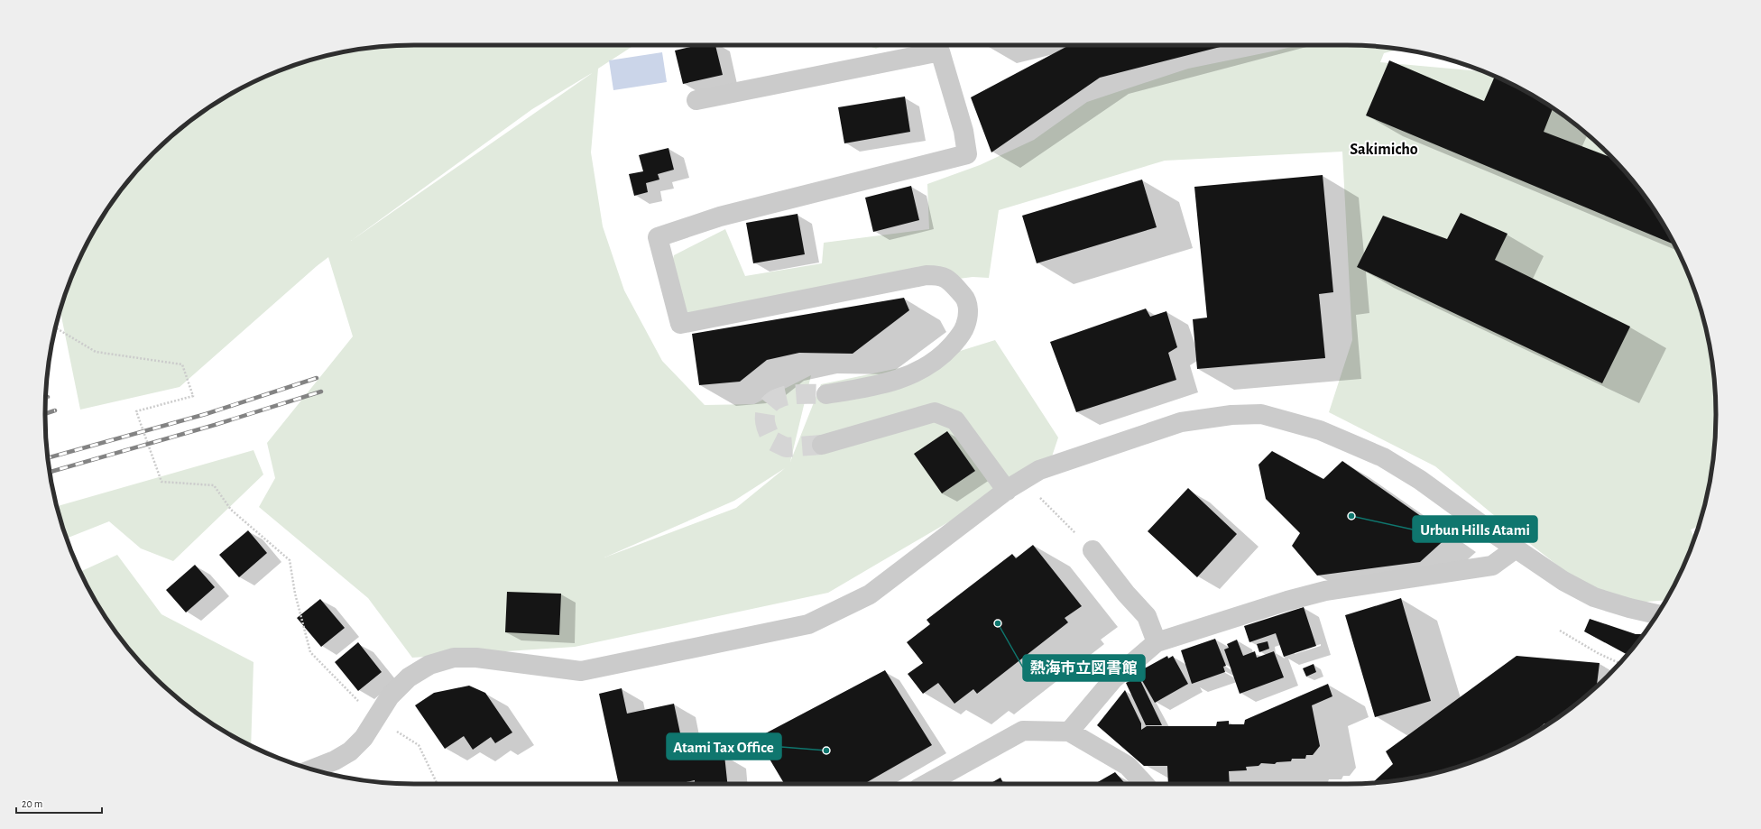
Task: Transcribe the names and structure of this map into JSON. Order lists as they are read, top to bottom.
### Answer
{
  "districts": ["Sakimicho"],
  "places": ["Urbun Hills Atami", "熱海市立図書館", "Atami Tax Office"],
  "scale_bar": "20 m"
}
